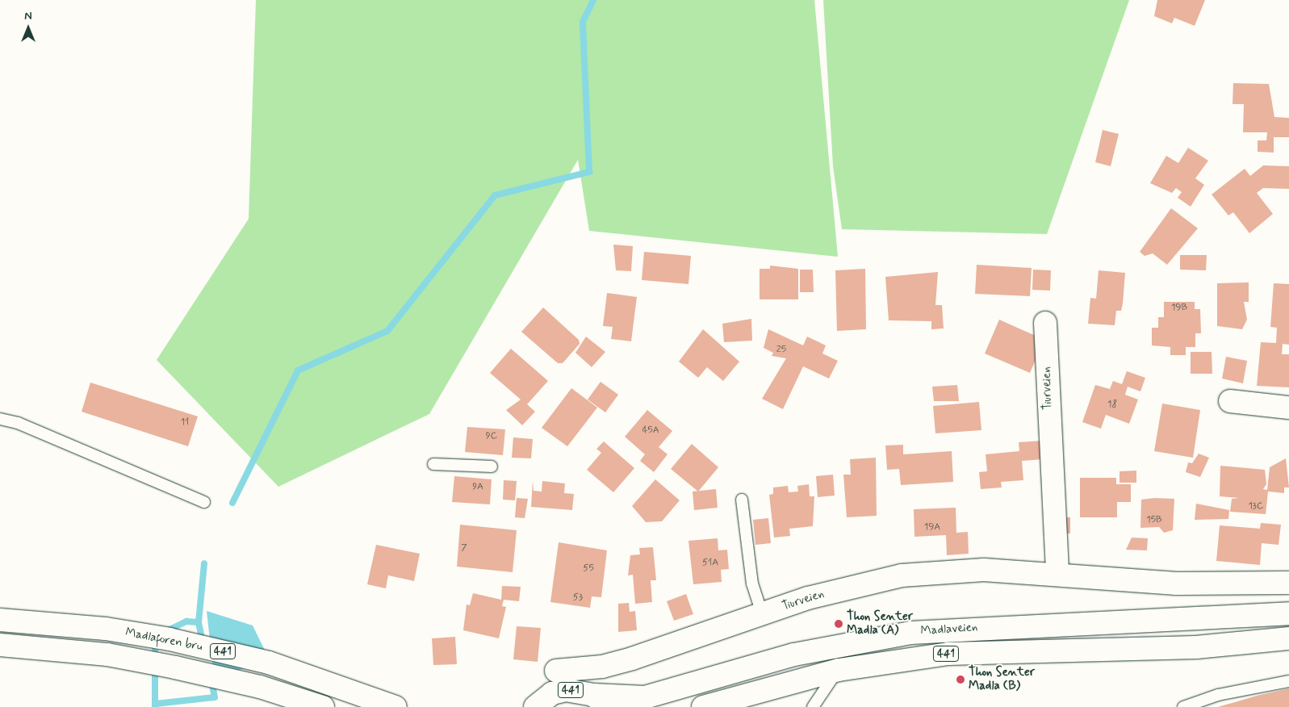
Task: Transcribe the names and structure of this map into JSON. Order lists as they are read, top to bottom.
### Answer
{
  "streets": {
    "main road": [
      "Tiurveien",
      "Madlaveien",
      "Madlaforen bru",
      "441"
    ]
  },
  "crossings": [
    ["Madlaveien", "441"]
  ],
  "places": ["Thon Senter Madla (A)", "Thon Senter Madla (B)"],
  "house_numbers": [
    "19B",
    "25",
    "18",
    "11",
    "45A",
    "9C",
    "9A",
    "13C",
    "15B",
    "19A",
    "7",
    "51A",
    "55",
    "53"
  ],
  "north": "top"
}
